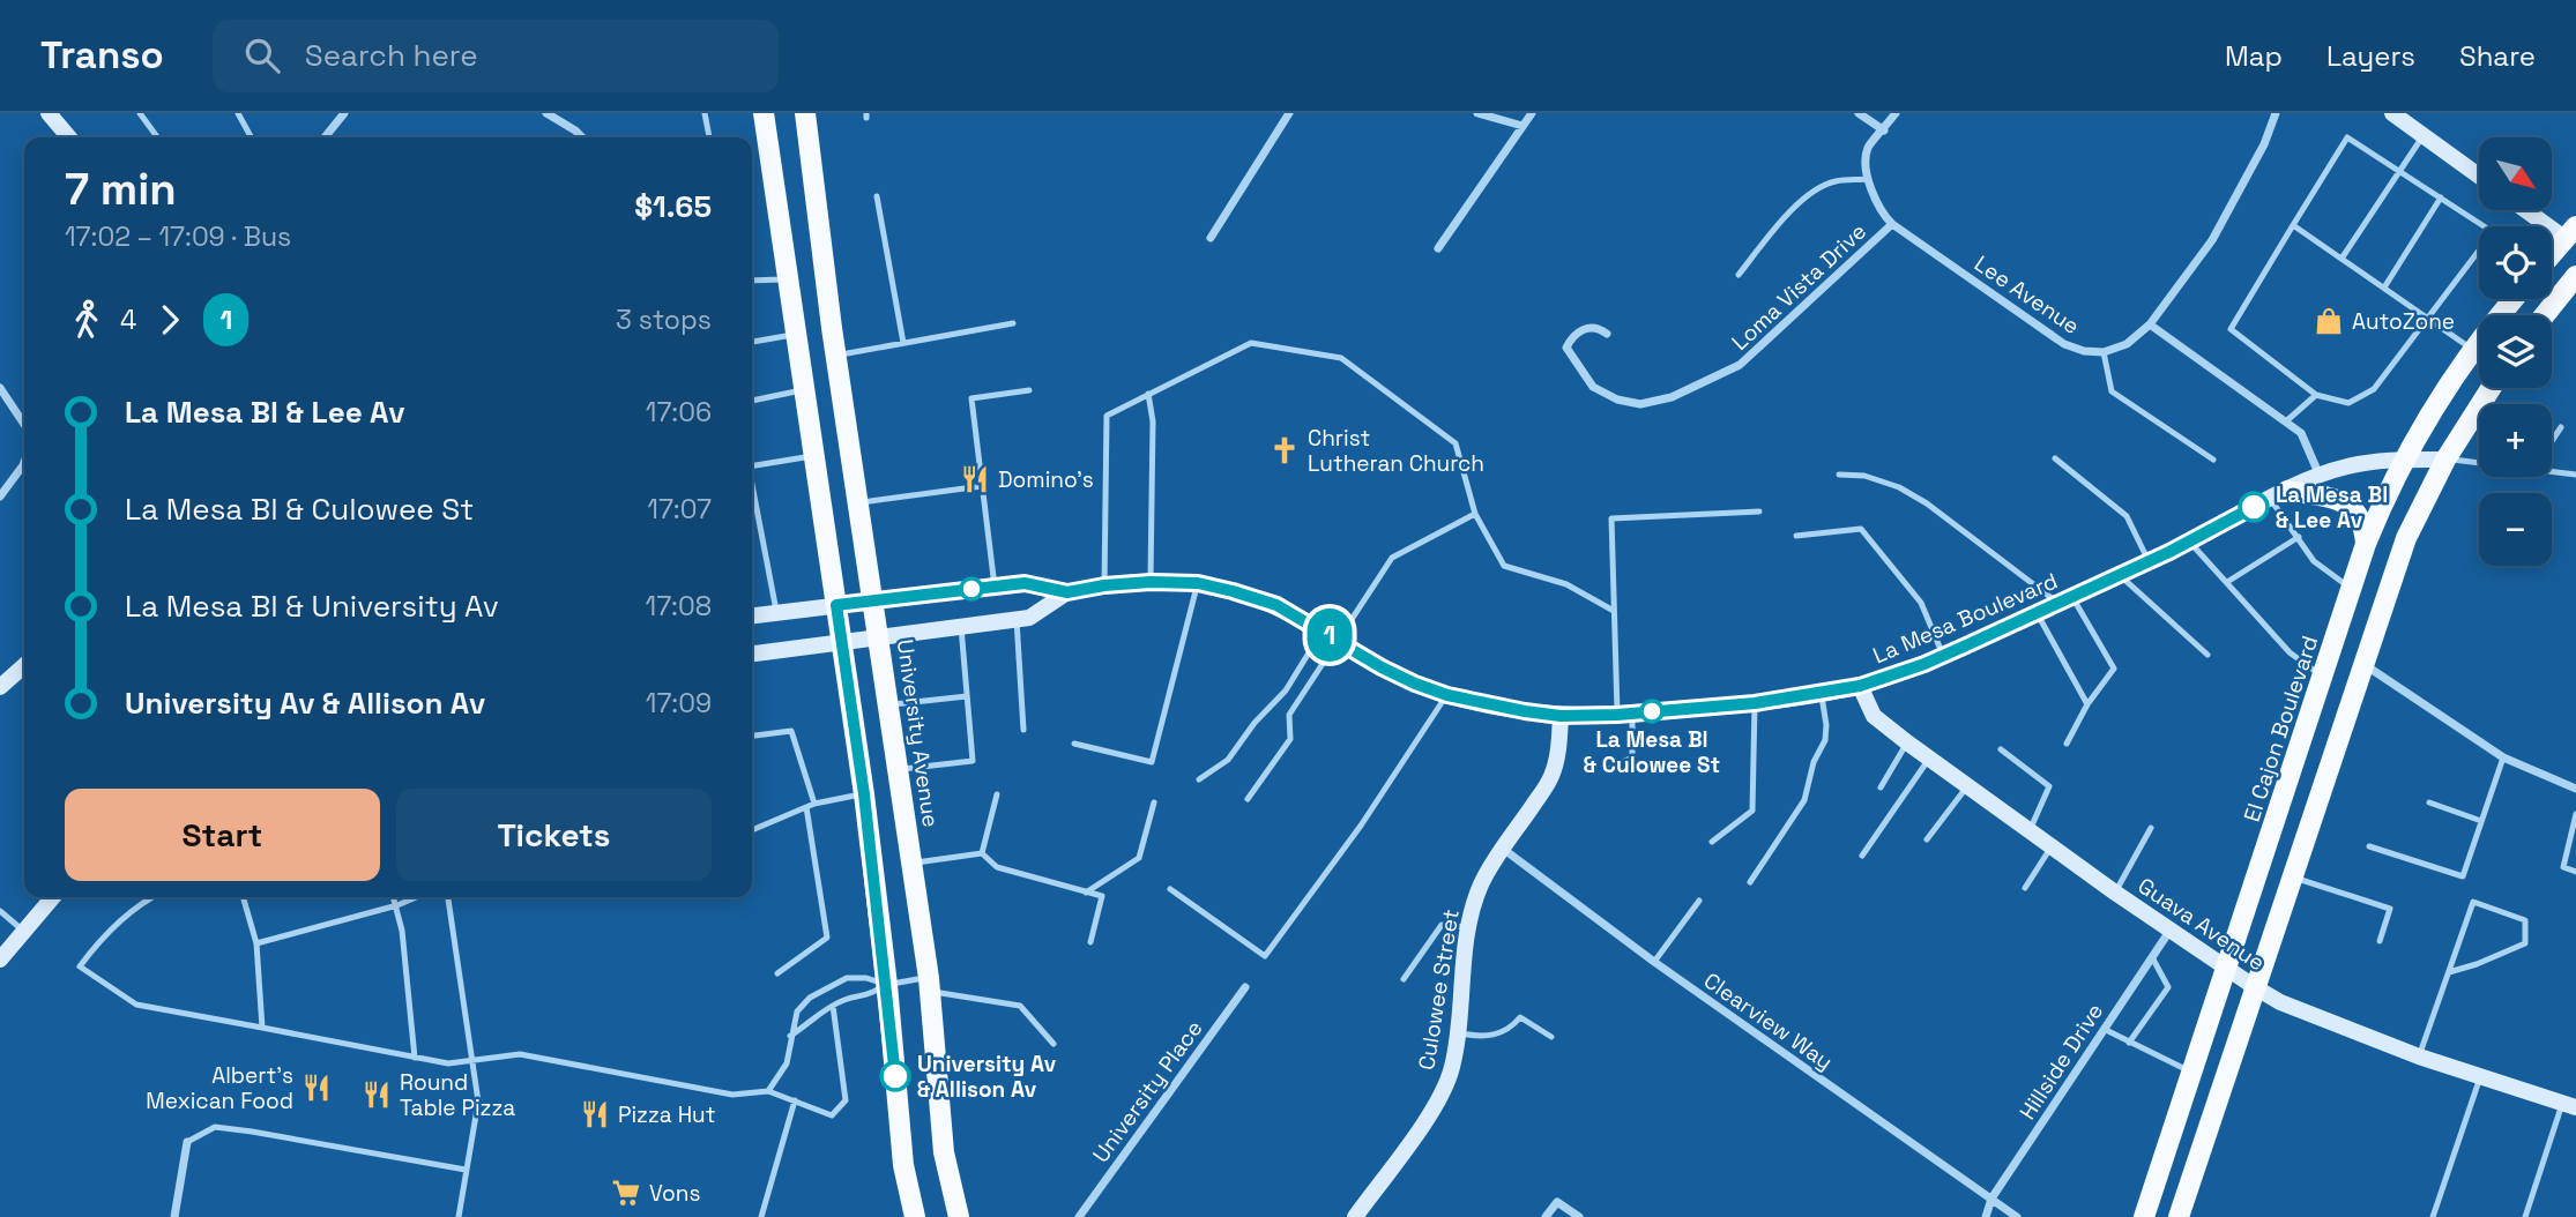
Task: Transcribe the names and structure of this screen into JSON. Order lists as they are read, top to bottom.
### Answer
{
  "streets": {
    "main road": [
      "La Mesa Boulevard",
      "El Cajon Boulevard",
      "University Avenue",
      "Guava Avenue",
      "Culowee Street"
    ],
    "street": [
      "Loma Vista Drive",
      "Lee Avenue",
      "Clearview Way",
      "Hillside Drive",
      "University Place"
    ]
  },
  "crossings": [
    ["Loma Vista Drive", "Lee Avenue"],
    ["La Mesa Boulevard", "El Cajon Boulevard"],
    ["La Mesa Boulevard", "University Avenue"],
    ["La Mesa Boulevard", "Guava Avenue"],
    ["La Mesa Boulevard", "Culowee Street"],
    ["El Cajon Boulevard", "Guava Avenue"],
    ["Guava Avenue", "Hillside Drive"],
    ["Culowee Street", "Clearview Way"],
    ["Clearview Way", "Hillside Drive"]
  ],
  "places": {
    "shop": ["AutoZone"],
    "church": ["Christ Lutheran Church"],
    "restaurant": [
      "Domino's",
      "Albert's Mexican Food",
      "Round Table Pizza",
      "Pizza Hut"
    ],
    "other": ["La Mesa Bl & Lee Av", "La Mesa Bl & Culowee St", "University Av & Allison Av"],
    "supermarket": ["Vons"]
  },
  "lines": ["bus line 1"],
  "north": "bottom right",
  "page": {
    "header": "Transo",
    "search": "Search here",
    "nav": ["Map", "Layers", "Share"],
    "on_map": "1",
    "map_buttons": ["+", "−"],
    "heading": ["7 min", "17:02 – 17:09 · Bus", "$1.65"],
    "legs": ["4", "1", "3 stops"],
    "list": [
      {
        "name": "La Mesa Bl & Lee Av",
        "value": "17:06"
      },
      {
        "name": "La Mesa Bl & Culowee St",
        "value": "17:07"
      },
      {
        "name": "La Mesa Bl & University Av",
        "value": "17:08"
      },
      {
        "name": "University Av & Allison Av",
        "value": "17:09"
      }
    ],
    "buttons": ["Start", "Tickets"]
  }
}
